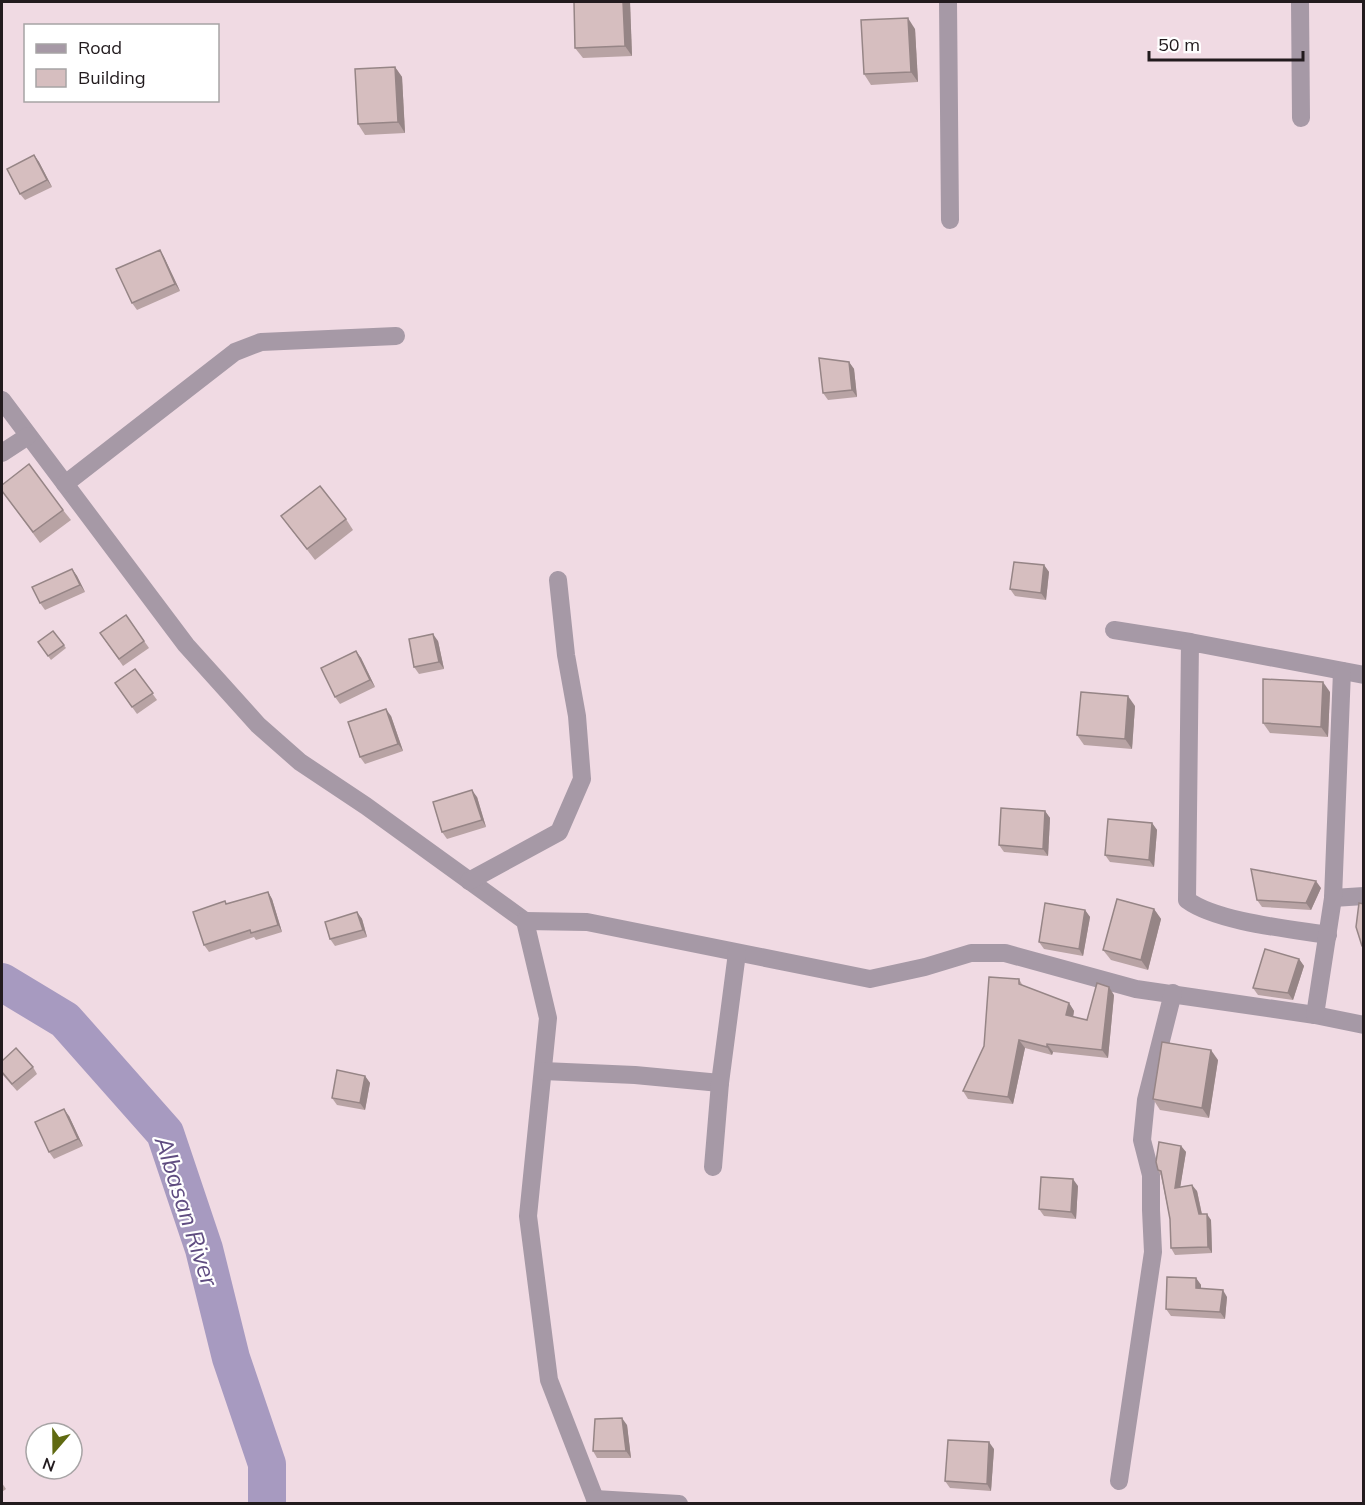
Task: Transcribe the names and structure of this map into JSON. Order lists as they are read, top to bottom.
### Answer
{
  "water": ["Albasan River"],
  "legend": ["Road", "Building"],
  "scale_bar": "50 m",
  "north": "bottom"
}
